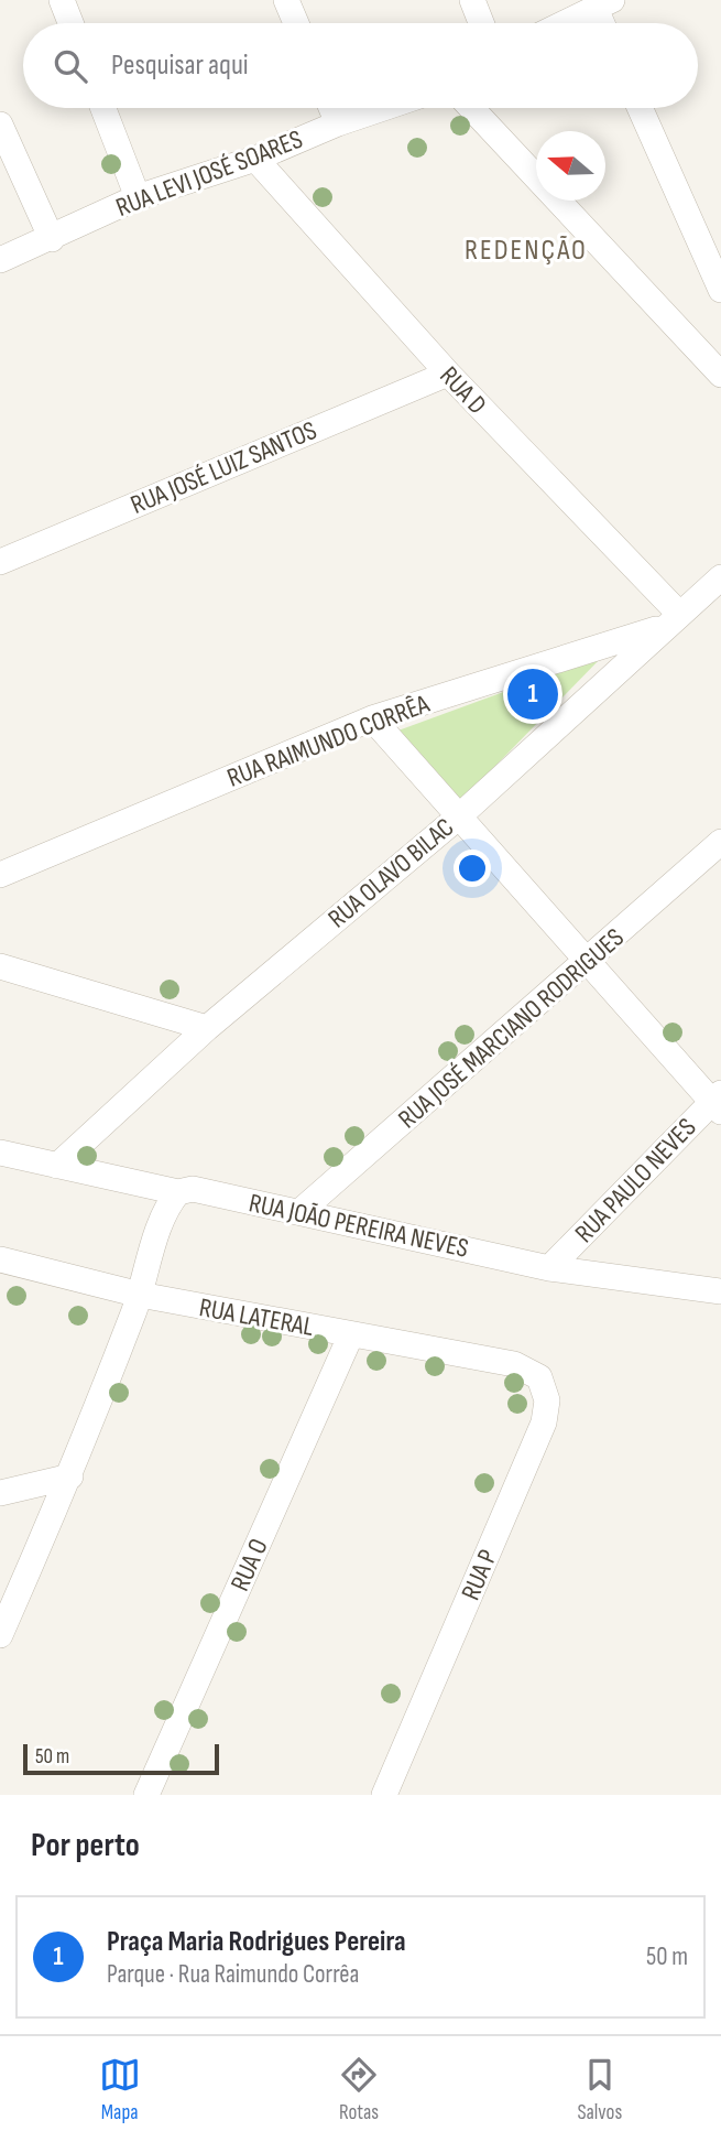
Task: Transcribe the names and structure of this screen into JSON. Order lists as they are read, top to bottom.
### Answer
{
  "streets": {
    "street": [
      "RUA LEVI JOSÉ SOARES",
      "RUA D",
      "RUA JOSÉ LUIZ SANTOS",
      "RUA RAIMUNDO CORRÊA",
      "RUA OLAVO BILAC",
      "RUA JOSÉ MARCIANO RODRIGUES",
      "RUA PAULO NEVES",
      "RUA JOÃO PEREIRA NEVES",
      "RUA LATERAL",
      "RUA O",
      "RUA P"
    ]
  },
  "crossings": [
    ["RUA LEVI JOSÉ SOARES", "RUA D"],
    ["RUA D", "RUA JOSÉ LUIZ SANTOS"],
    ["RUA D", "RUA RAIMUNDO CORRÊA"],
    ["RUA D", "RUA OLAVO BILAC"],
    ["RUA RAIMUNDO CORRÊA", "RUA OLAVO BILAC"],
    ["RUA OLAVO BILAC", "RUA JOÃO PEREIRA NEVES"],
    ["RUA JOSÉ MARCIANO RODRIGUES", "RUA JOÃO PEREIRA NEVES"],
    ["RUA PAULO NEVES", "RUA JOÃO PEREIRA NEVES"],
    ["RUA LATERAL", "RUA O"],
    ["RUA LATERAL", "RUA P"]
  ],
  "districts": ["REDENÇÃO"],
  "scale_bar": "50 m",
  "north": "left",
  "page": {
    "search": "Pesquisar aqui",
    "pins": "1",
    "scale": "50 m",
    "heading": "Por perto",
    "list": [
      {
        "mark": "1",
        "name": "Praça Maria Rodrigues Pereira",
        "note": "Parque · Rua Raimundo Corrêa",
        "value": "50 m"
      }
    ],
    "nav": ["Mapa", "Rotas", "Salvos"]
  }
}
